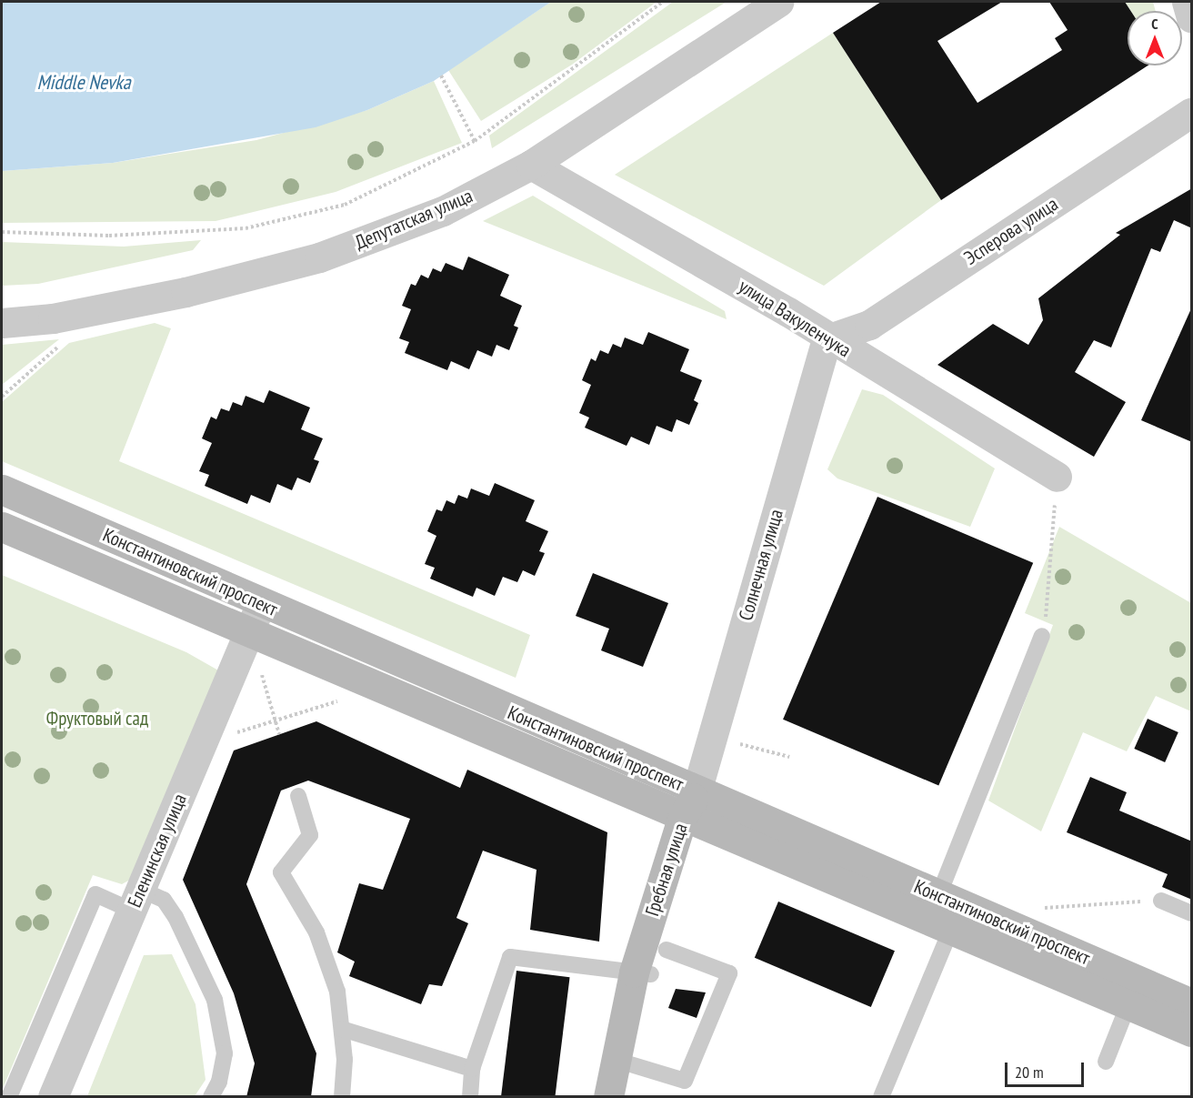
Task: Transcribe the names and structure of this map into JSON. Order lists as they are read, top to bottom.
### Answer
{
  "streets": {
    "street": [
      "Депутатская улица",
      "Эсперова улица",
      "улица Вакуленчука",
      "Солнечная улица",
      "Константиновский проспект",
      "Еленинская улица",
      "Гребная улица"
    ]
  },
  "crossings": [
    ["Депутатская улица", "улица Вакуленчука"],
    ["Эсперова улица", "улица Вакуленчука"],
    ["Эсперова улица", "Солнечная улица"],
    ["улица Вакуленчука", "Солнечная улица"],
    ["Солнечная улица", "Константиновский проспект"],
    ["Солнечная улица", "Гребная улица"],
    ["Константиновский проспект", "Еленинская улица"],
    ["Константиновский проспект", "Гребная улица"]
  ],
  "water": ["Middle Nevka"],
  "parks": ["Фруктовый сад"],
  "scale_bar": "20 m",
  "north": "top"
}
